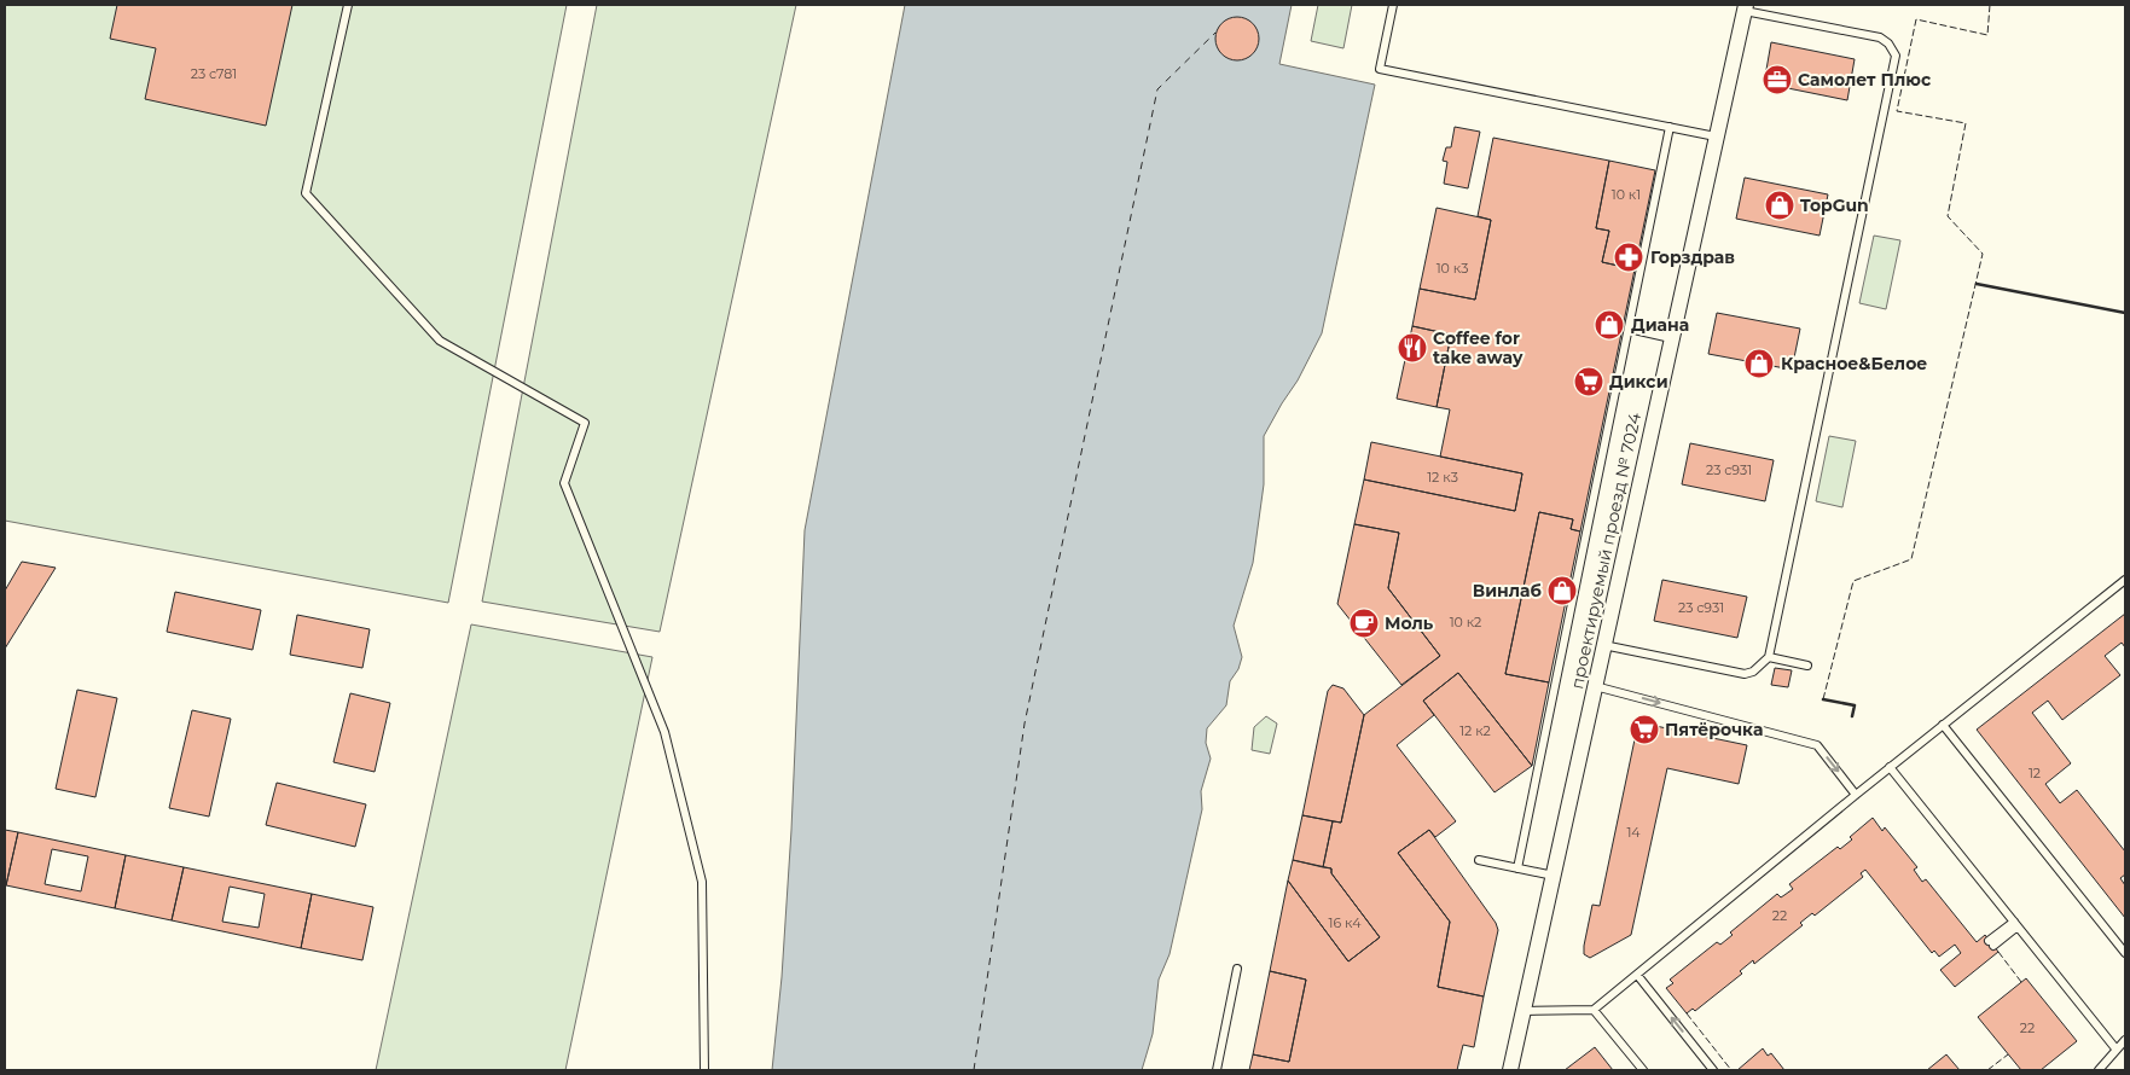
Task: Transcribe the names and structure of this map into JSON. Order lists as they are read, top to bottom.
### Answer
{
  "streets": {
    "street": ["проектируемый проезд № 7024"]
  },
  "places": {
    "office": ["Самолет Плюс"],
    "shop": [
      "TopGun",
      "Диана",
      "Красное&Белое",
      "Винлаб"
    ],
    "pharmacy": ["Горздрав"],
    "restaurant": ["Coffee for take away"],
    "supermarket": ["Дикси", "Пятёрочка"],
    "cafe": ["Моль"]
  },
  "house_numbers": [
    "23 с781",
    "10 к1",
    "10 к3",
    "23 с931",
    "12 к3",
    "23 с931",
    "10 к2",
    "12 к2",
    "12",
    "14",
    "22",
    "16 к4",
    "22"
  ]
}
